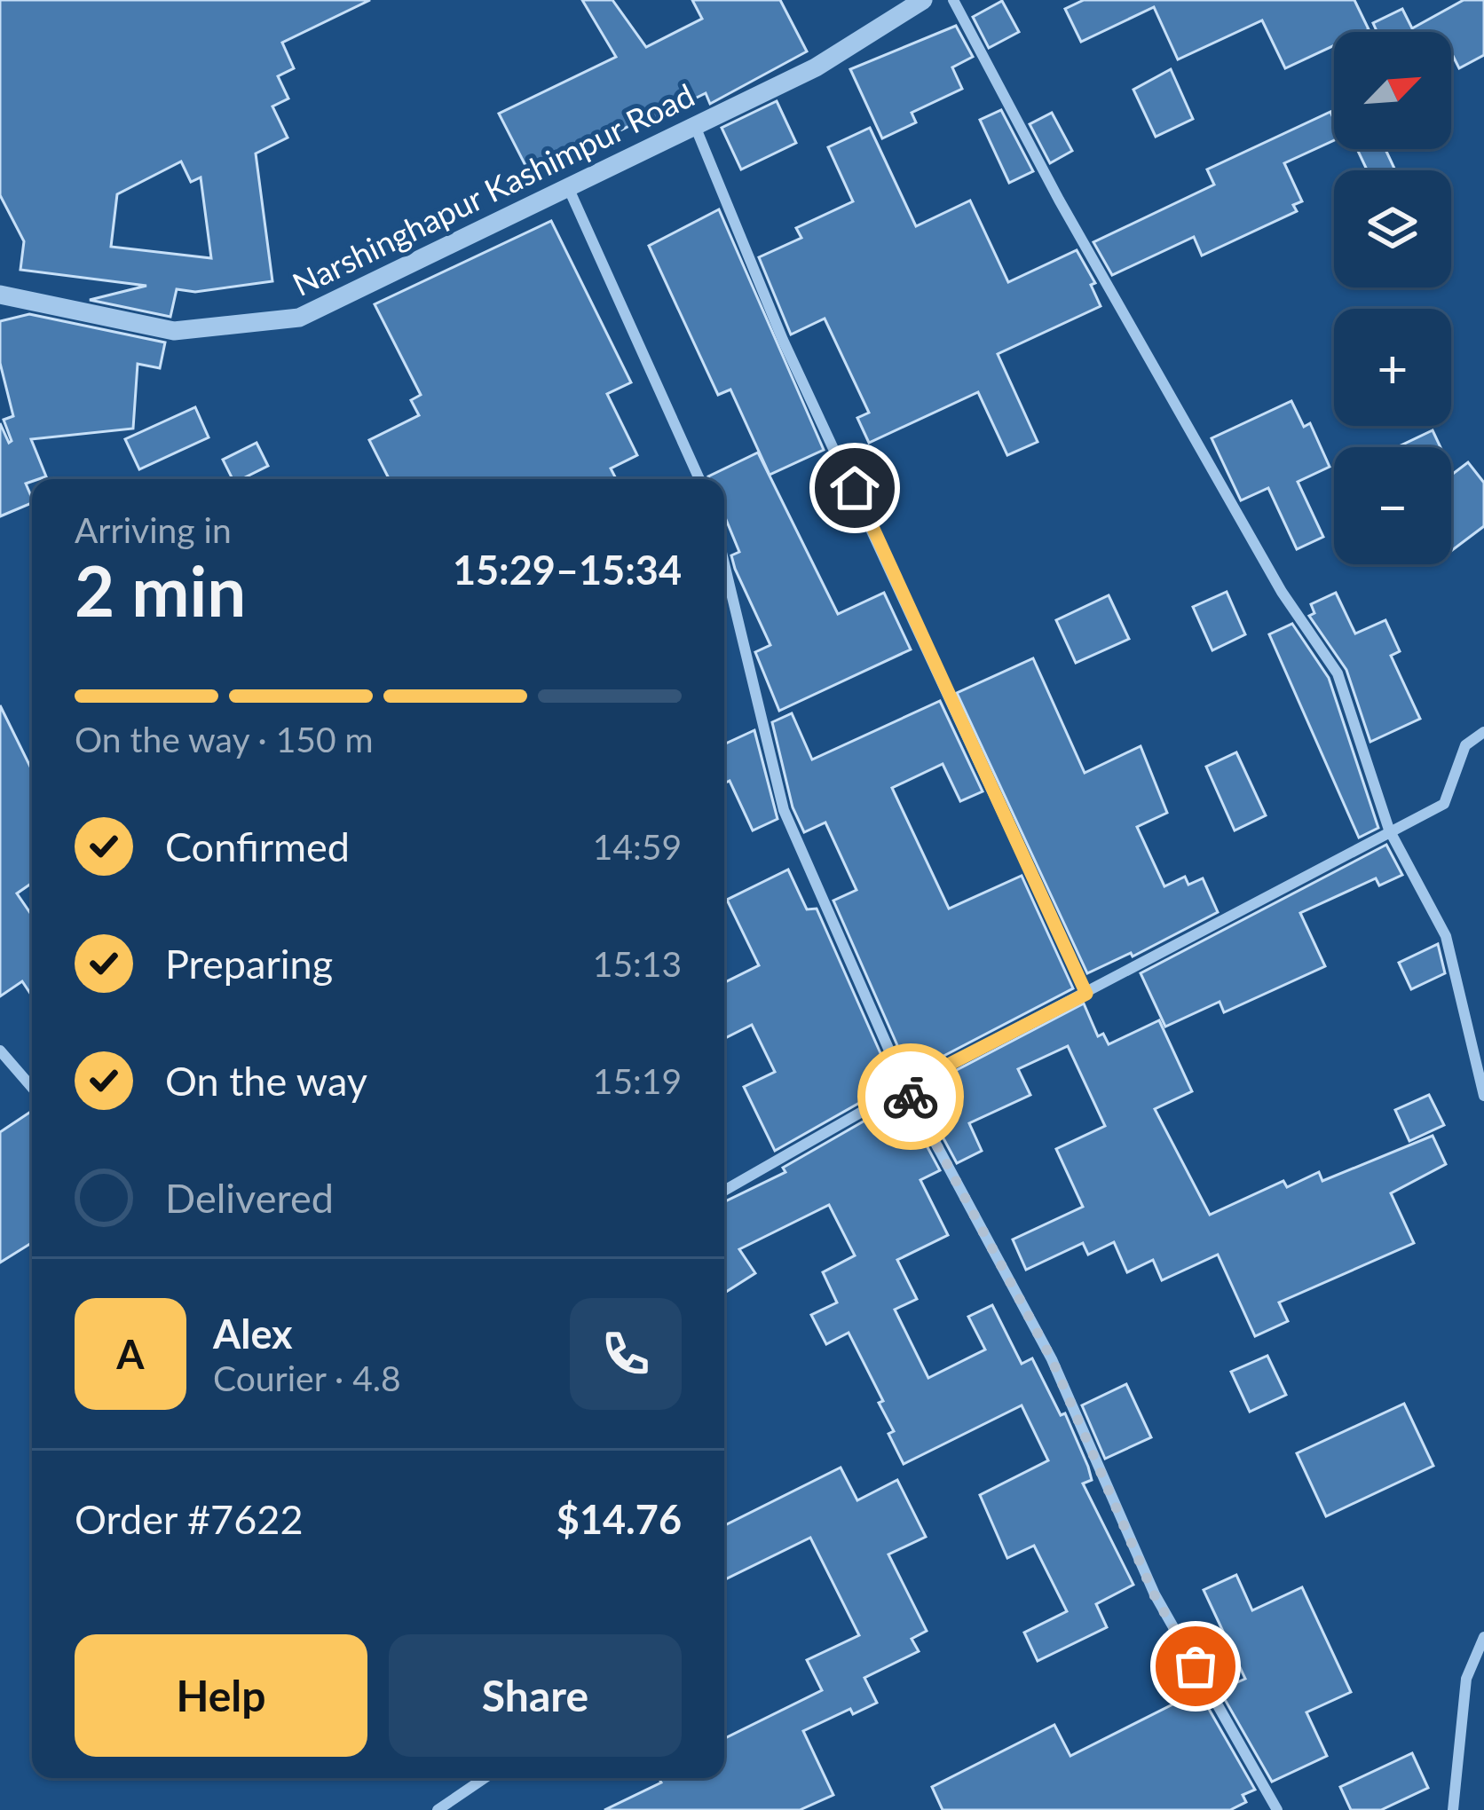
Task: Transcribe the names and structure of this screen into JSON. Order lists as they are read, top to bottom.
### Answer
{
  "streets": {
    "street": ["Narshinghapur Kashimpur Road"]
  },
  "north": "top right",
  "page": {
    "map_buttons": ["+", "−"],
    "heading": ["2 min", "Arriving in", "15:29–15:34"],
    "panel": [
      "Alex",
      "Courier · 4.8",
      "Order #7622",
      "$14.76"
    ],
    "bar": "On the way · 150 m",
    "list": [
      ["Confirmed", "14:59"],
      ["Preparing", "15:13"],
      ["On the way", "15:19"],
      "Delivered"
    ],
    "round": "A",
    "buttons": ["Help", "Share"]
  }
}
